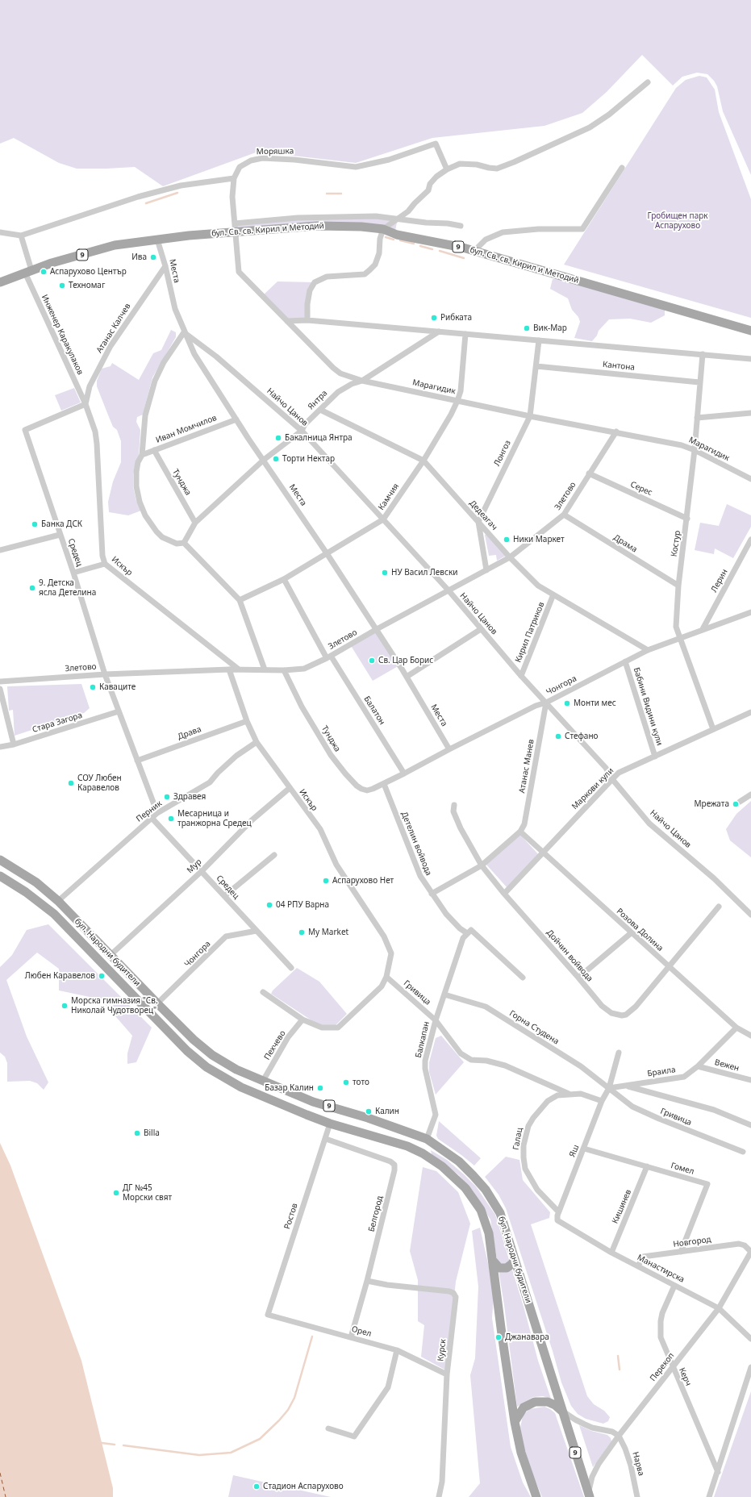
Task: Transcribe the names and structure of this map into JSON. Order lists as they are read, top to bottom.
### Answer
{
  "streets": {
    "main road": ["бул. Св. св. Кирил и Методий", "9", "бул. Народни будители"],
    "street": [
      "Моряшка",
      "Места",
      "Атанас Калчев",
      "Инженер Каракулаков",
      "Кантона",
      "Марагидик",
      "Янтра",
      "Найчо Цанов",
      "Иван Момчилов",
      "Лонгоз",
      "Тунджа",
      "Серес",
      "Злетово",
      "Камчия",
      "Дедеагач",
      "Драма",
      "Костур",
      "Средец",
      "Искър",
      "Лерин",
      "Кирил Патриков",
      "Чонгора",
      "Бабини Видини кули",
      "Балатон",
      "Стара Загора",
      "Драва",
      "Атанас Манев",
      "Маркови кули",
      "Перник",
      "Детелин войвода",
      "Мур",
      "Розова Долина",
      "Дойчин войвода",
      "Гривица",
      "Горна Студена",
      "Балкапан",
      "Пехчево",
      "Вежен",
      "Браила",
      "Галац",
      "Яш",
      "Гомел",
      "Кишинев",
      "Белгород",
      "Ростов",
      "Новгород",
      "Манастирска",
      "Орел",
      "Курск",
      "Перекоп",
      "Керч",
      "Нарва"
    ]
  },
  "crossings": [
    ["Моряшка", "Марагидик"],
    ["бул. Св. св. Кирил и Методий", "Места"],
    ["бул. Св. св. Кирил и Методий", "Инженер Каракулаков"],
    ["бул. Св. св. Кирил и Методий", "Марагидик"],
    ["Места", "Атанас Калчев"],
    ["Места", "Янтра"],
    ["Места", "Найчо Цанов"],
    ["Места", "Иван Момчилов"],
    ["Места", "Злетово"],
    ["Места", "Камчия"],
    ["Места", "Чонгора"],
    ["Атанас Калчев", "Инженер Каракулаков"],
    ["Атанас Калчев", "Средец"],
    ["Атанас Калчев", "Искър"],
    ["Инженер Каракулаков", "Средец"],
    ["Инженер Каракулаков", "Искър"],
    ["Кантона", "Лонгоз"],
    ["Кантона", "Костур"],
    ["Марагидик", "Янтра"],
    ["Марагидик", "Лонгоз"],
    ["Марагидик", "Злетово"],
    ["Марагидик", "Камчия"],
    ["Марагидик", "Костур"],
    ["Янтра", "Найчо Цанов"],
    ["Янтра", "Тунджа"],
    ["Янтра", "Дедеагач"],
    ["Найчо Цанов", "Злетово"],
    ["Найчо Цанов", "Камчия"],
    ["Найчо Цанов", "Кирил Патриков"],
    ["Найчо Цанов", "Чонгора"],
    ["Найчо Цанов", "Атанас Манев"],
    ["Найчо Цанов", "Маркови кули"],
    ["Иван Момчилов", "Тунджа"],
    ["Лонгоз", "Дедеагач"],
    ["Тунджа", "Злетово"],
    ["Тунджа", "Чонгора"],
    ["Тунджа", "Детелин войвода"],
    ["Серес", "Злетово"],
    ["Серес", "Костур"],
    ["Злетово", "Дедеагач"],
    ["Злетово", "Драма"],
    ["Злетово", "Средец"],
    ["Злетово", "Искър"],
    ["Злетово", "Балатон"],
    ["Камчия", "Дедеагач"],
    ["Камчия", "Балатон"],
    ["Дедеагач", "Кирил Патриков"],
    ["Дедеагач", "Чонгора"],
    ["Драма", "Костур"],
    ["Костур", "Чонгора"],
    ["Костур", "Маркови кули"],
    ["Средец", "Искър"],
    ["Средец", "Чонгора"],
    ["Средец", "Стара Загора"],
    ["Средец", "Драва"],
    ["Средец", "Перник"],
    ["Средец", "Мур"],
    ["Искър", "Драва"],
    ["Искър", "Перник"],
    ["Искър", "Мур"],
    ["Искър", "Гривица"],
    ["Лерин", "Чонгора"],
    ["Чонгора", "Бабини Видини кули"],
    ["Чонгора", "Балатон"],
    ["Чонгора", "Атанас Манев"],
    ["Чонгора", "Детелин войвода"],
    ["Чонгора", "бул. Народни будители"],
    ["Бабини Видини кули", "Маркови кули"],
    ["Атанас Манев", "Розова Долина"],
    ["Маркови кули", "Розова Долина"],
    ["Маркови кули", "Дойчин войвода"],
    ["Перник", "бул. Народни будители"],
    ["Детелин войвода", "Балкапан"],
    ["Мур", "бул. Народни будители"],
    ["Розова Долина", "Дойчин войвода"],
    ["Розова Долина", "Браила"],
    ["бул. Народни будители", "Балкапан"],
    ["бул. Народни будители", "Пехчево"],
    ["бул. Народни будители", "Ростов"],
    ["бул. Народни будители", "Перекоп"],
    ["Гривица", "Горна Студена"],
    ["Гривица", "Балкапан"],
    ["Гривица", "Браила"],
    ["Гривица", "Галац"],
    ["Гривица", "Яш"],
    ["Горна Студена", "Балкапан"],
    ["Горна Студена", "Браила"],
    ["Горна Студена", "Яш"],
    ["Вежен", "Браила"],
    ["Браила", "Яш"],
    ["Галац", "Яш"],
    ["Яш", "Гомел"],
    ["Яш", "Манастирска"],
    ["Гомел", "Кишинев"],
    ["Гомел", "Новгород"],
    ["Кишинев", "Манастирска"],
    ["Белгород", "Ростов"],
    ["Белгород", "Орел"],
    ["Белгород", "Курск"],
    ["Ростов", "Орел"],
    ["Новгород", "Манастирска"],
    ["Новгород", "Перекоп"],
    ["Манастирска", "Перекоп"],
    ["Манастирска", "Керч"],
    ["Орел", "Курск"],
    ["Перекоп", "Керч"],
    ["Перекоп", "Нарва"]
  ],
  "parks": ["Гробищен парк Аспарухово"],
  "places": [
    "Ива",
    "Аспарухово Център",
    "Техномаг",
    "Рибката",
    "Вик-Мар",
    "Бакалница Янтра",
    "Торти Нектар",
    "Банка ДСК",
    "Ники Маркет",
    "НУ Васил Левски",
    "9. Детска ясла Детелина",
    "Св. Цар Борис",
    "Каваците",
    "Монти мес",
    "Стефано",
    "СОУ Любен Каравелов",
    "Здравея",
    "Мрежата",
    "Месарница и транжорна Средец",
    "Аспарухово Нет",
    "04 РПУ Варна",
    "My Market",
    "Любен Каравелов",
    "Морска гимназия \"Св. Николай Чудотворец\"",
    "тото",
    "Базар Калин",
    "Калин",
    "Billa",
    "ДГ №45 Морски свят",
    "Джанавара",
    "Стадион Аспарухово"
  ]
}
